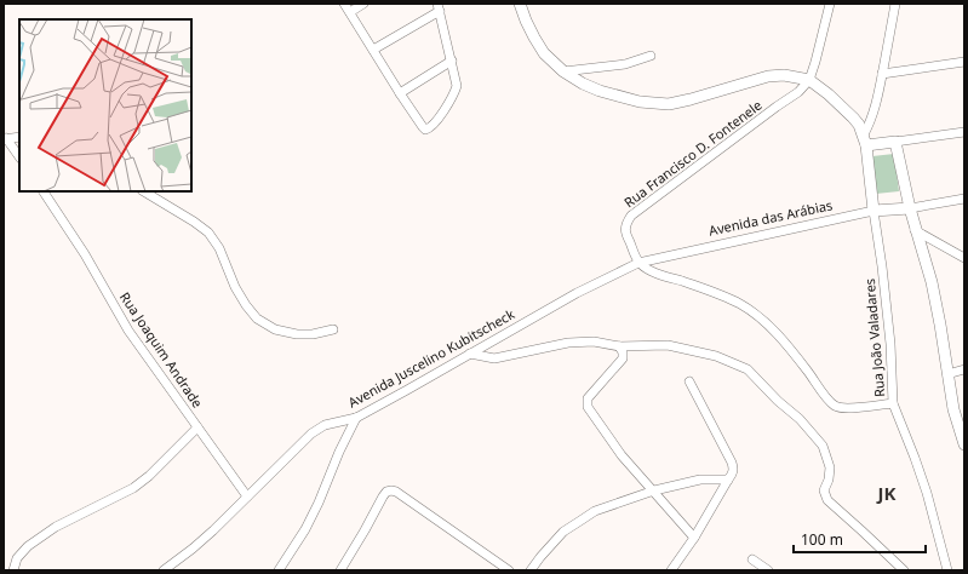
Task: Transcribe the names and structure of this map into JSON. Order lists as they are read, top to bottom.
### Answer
{
  "streets": {
    "street": [
      "Rua Francisco D. Fontenele",
      "Avenida das Arábias",
      "Rua João Valadares",
      "Rua Joaquim Andrade",
      "Avenida Juscelino Kubitscheck"
    ]
  },
  "crossings": [
    ["Rua Francisco D. Fontenele", "Avenida das Arábias"],
    ["Rua Francisco D. Fontenele", "Avenida Juscelino Kubitscheck"],
    ["Avenida das Arábias", "Rua João Valadares"],
    ["Avenida das Arábias", "Avenida Juscelino Kubitscheck"],
    ["Rua Joaquim Andrade", "Avenida Juscelino Kubitscheck"]
  ],
  "districts": ["JK"],
  "scale_bar": "100 m"
}
